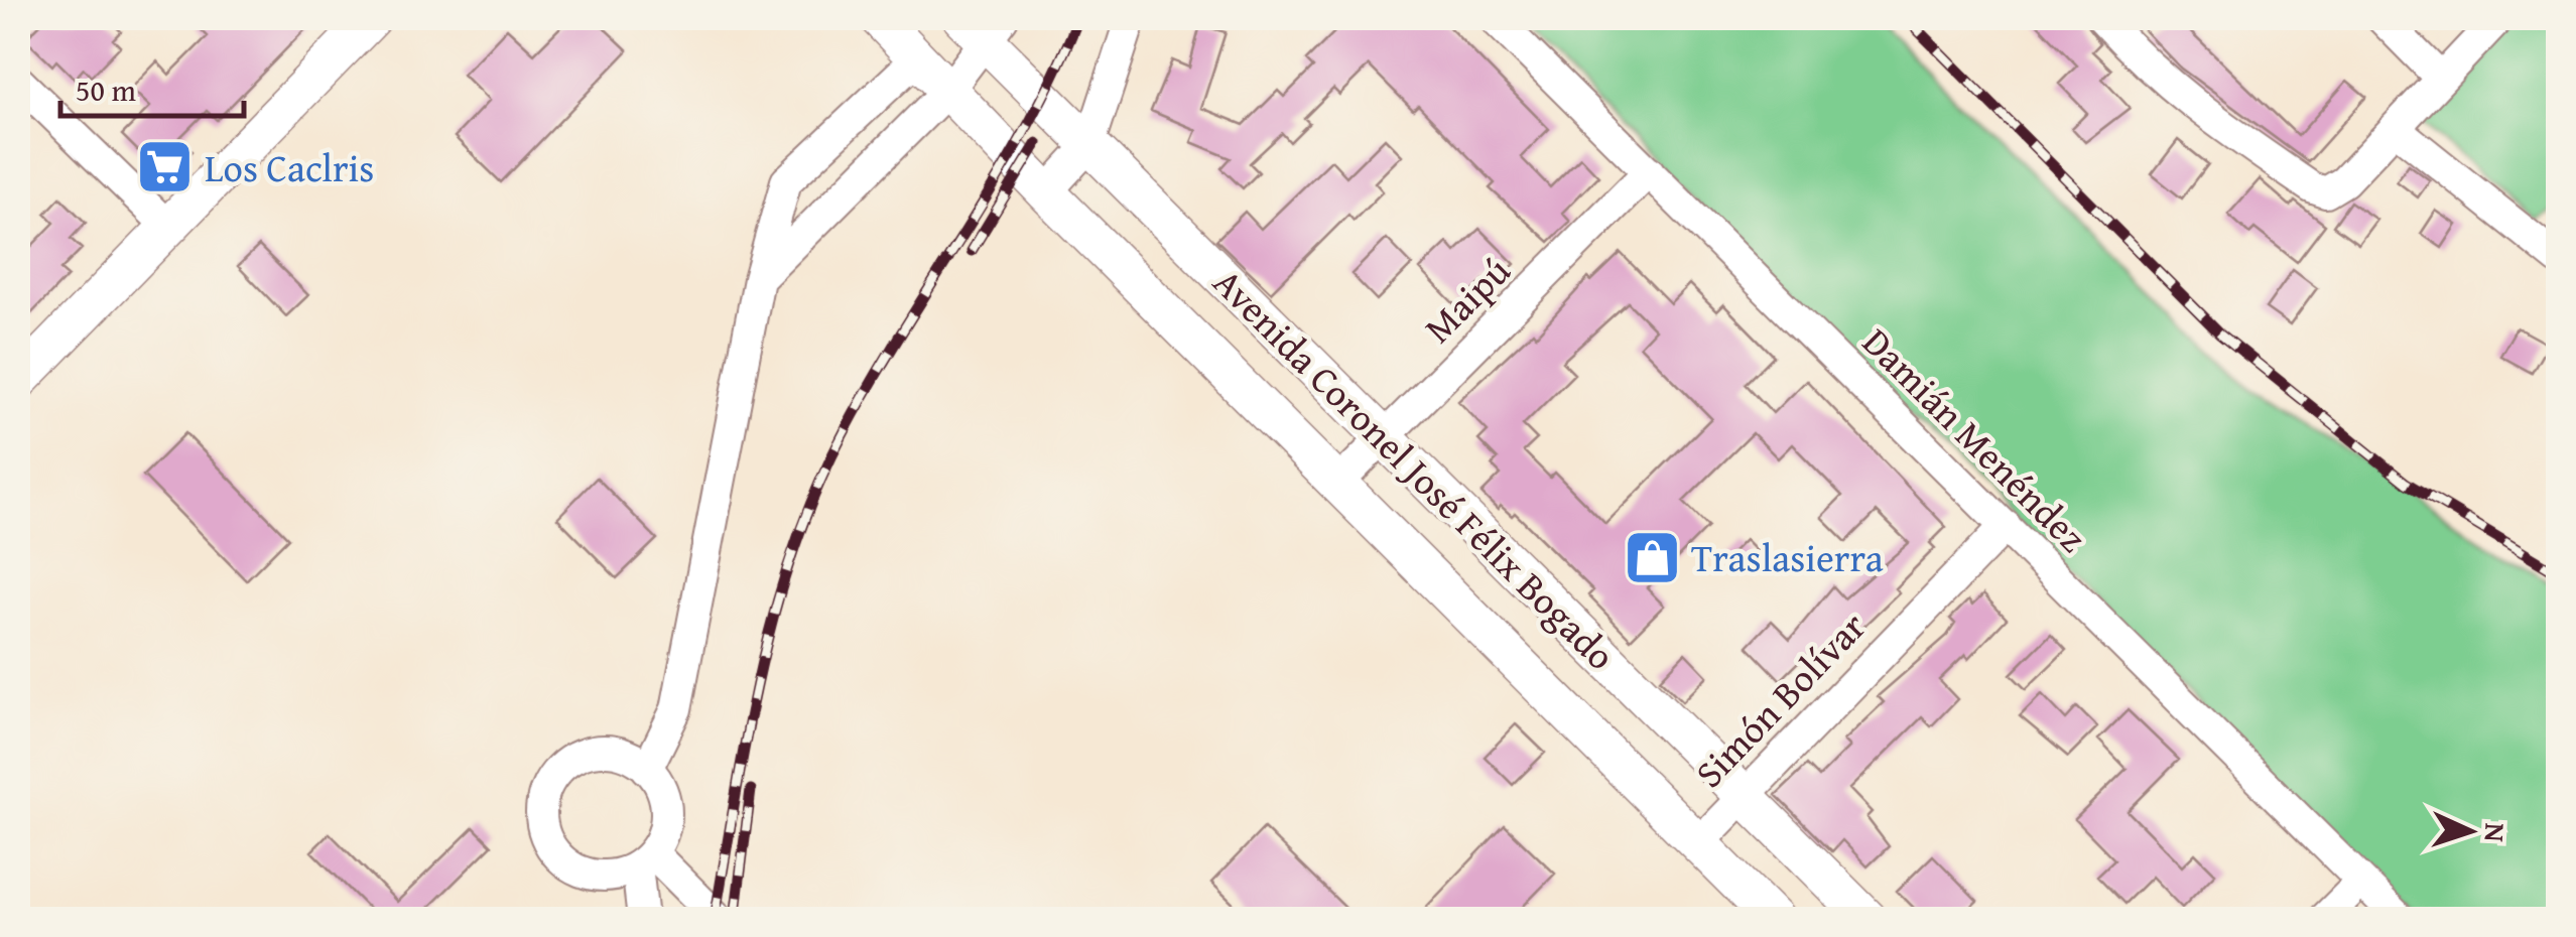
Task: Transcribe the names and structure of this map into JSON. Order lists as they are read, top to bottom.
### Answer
{
  "streets": {
    "main road": ["Avenida Coronel José Félix Bogado"],
    "street": ["Maipú", "Damián Menéndez", "Simón Bolívar"]
  },
  "crossings": [
    ["Maipú", "Damián Menéndez"],
    ["Maipú", "Avenida Coronel José Félix Bogado"],
    ["Damián Menéndez", "Simón Bolívar"],
    ["Avenida Coronel José Félix Bogado", "Simón Bolívar"]
  ],
  "places": {
    "supermarket": ["Los Caclris"],
    "shop": ["Traslasierra"]
  },
  "scale_bar": "50 m",
  "north": "right"
}
